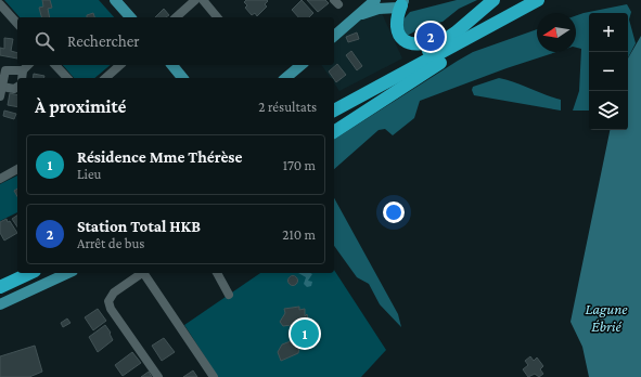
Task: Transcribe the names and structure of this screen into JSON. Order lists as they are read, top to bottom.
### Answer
{
  "water": ["Lagune Ébrié"],
  "north": "left",
  "page": {
    "map_buttons": ["+", "−"],
    "search": "Rechercher",
    "pins": ["2", "1"],
    "heading": ["À proximité", "2 résultats"],
    "list": [
      {
        "mark": "1",
        "name": "Résidence Mme Thérèse",
        "note": "Lieu",
        "value": "170 m"
      },
      {
        "mark": "2",
        "name": "Station Total HKB",
        "note": "Arrêt de bus",
        "value": "210 m"
      }
    ]
  }
}
